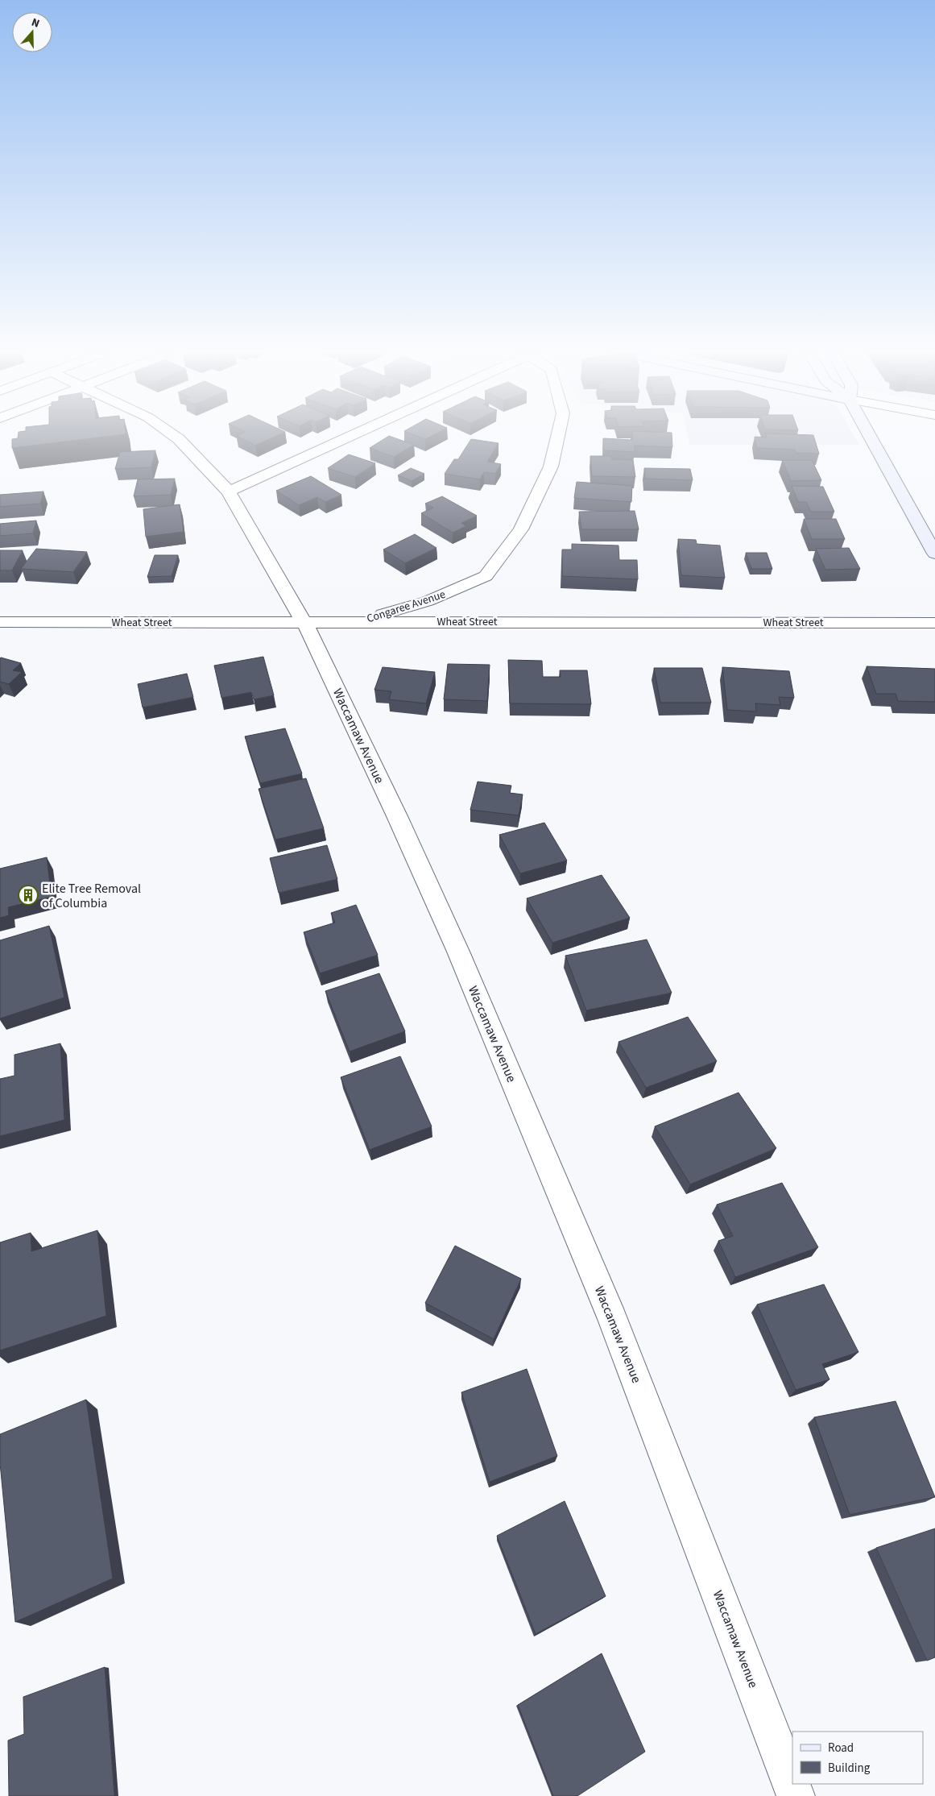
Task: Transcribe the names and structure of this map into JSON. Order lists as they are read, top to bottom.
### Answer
{
  "streets": {
    "street": ["Congaree Avenue", "Wheat Street", "Waccamaw Avenue"]
  },
  "crossings": [
    ["Congaree Avenue", "Wheat Street"],
    ["Wheat Street", "Waccamaw Avenue"]
  ],
  "places": {
    "building": ["Elite Tree Removal of Columbia"]
  },
  "legend": ["Road", "Building"],
  "north": "top"
}
